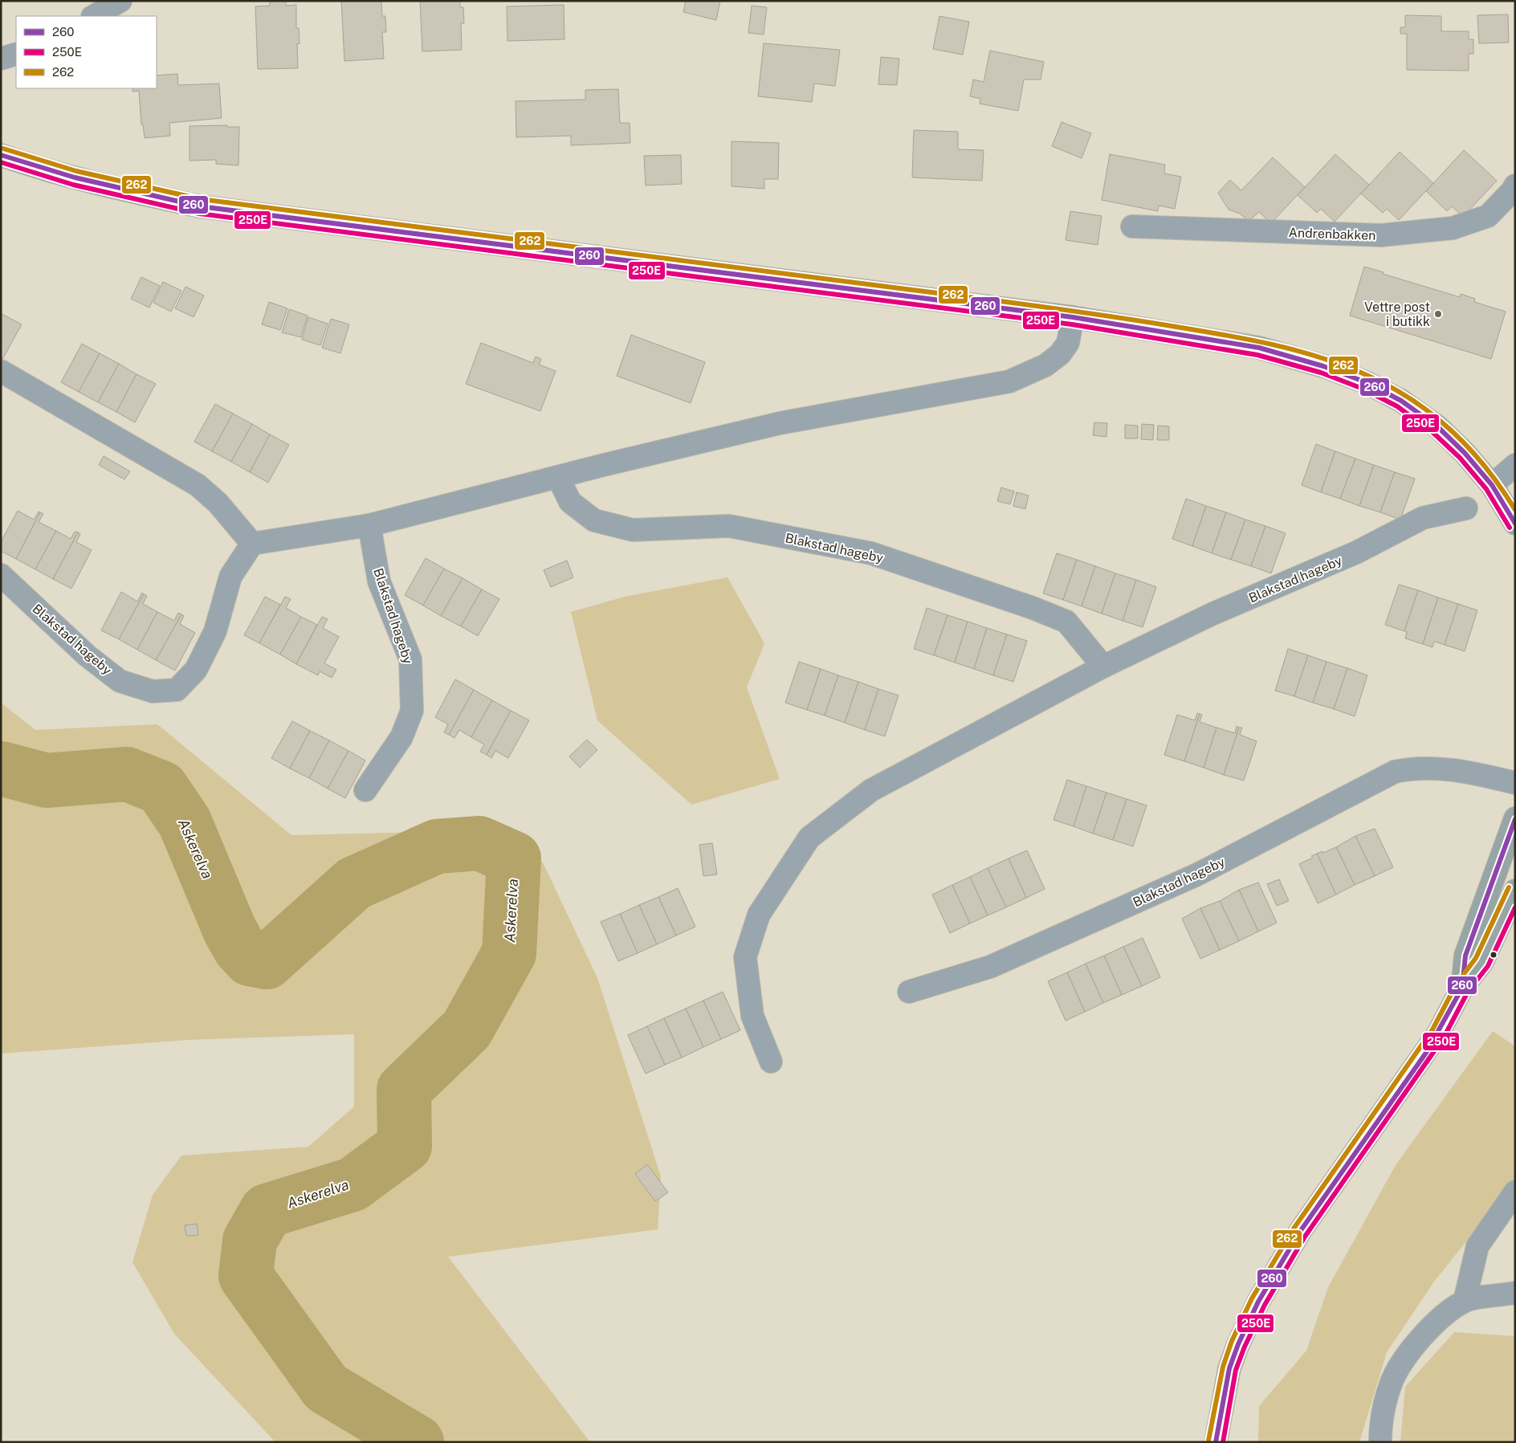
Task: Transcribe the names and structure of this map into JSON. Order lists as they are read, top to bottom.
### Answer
{
  "streets": {
    "street": ["Andrenbakken", "Blakstad hageby"]
  },
  "water": ["Askerelva"],
  "places": ["Vettre post i butikk"],
  "lines": ["transit line 262", "transit line 260", "transit line 250E"],
  "legend": ["260", "250E", "262"]
}
